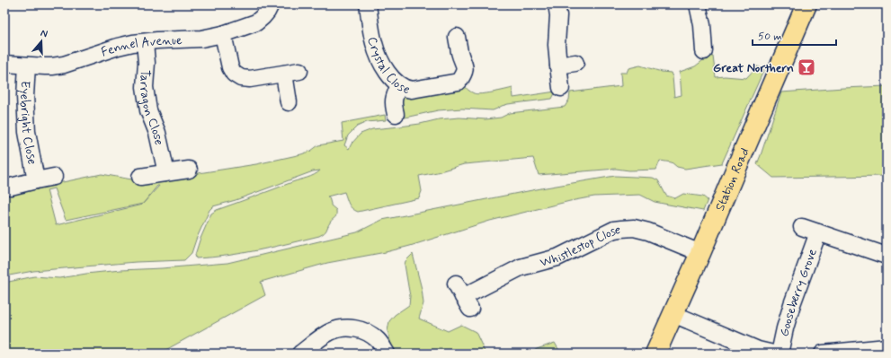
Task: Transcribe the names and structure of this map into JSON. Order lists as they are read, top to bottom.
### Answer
{
  "streets": {
    "main road": ["Station Road"],
    "street": [
      "Fennel Avenue",
      "Crystal Close",
      "Tarragon Close",
      "Eyebright Close",
      "Whistlestop Close",
      "Gooseberry Grove"
    ]
  },
  "crossings": [
    ["Fennel Avenue", "Tarragon Close"],
    ["Fennel Avenue", "Eyebright Close"],
    ["Station Road", "Whistlestop Close"]
  ],
  "places": {
    "bar": ["Great Northern"]
  },
  "scale_bar": "50 m",
  "north": "top"
}
